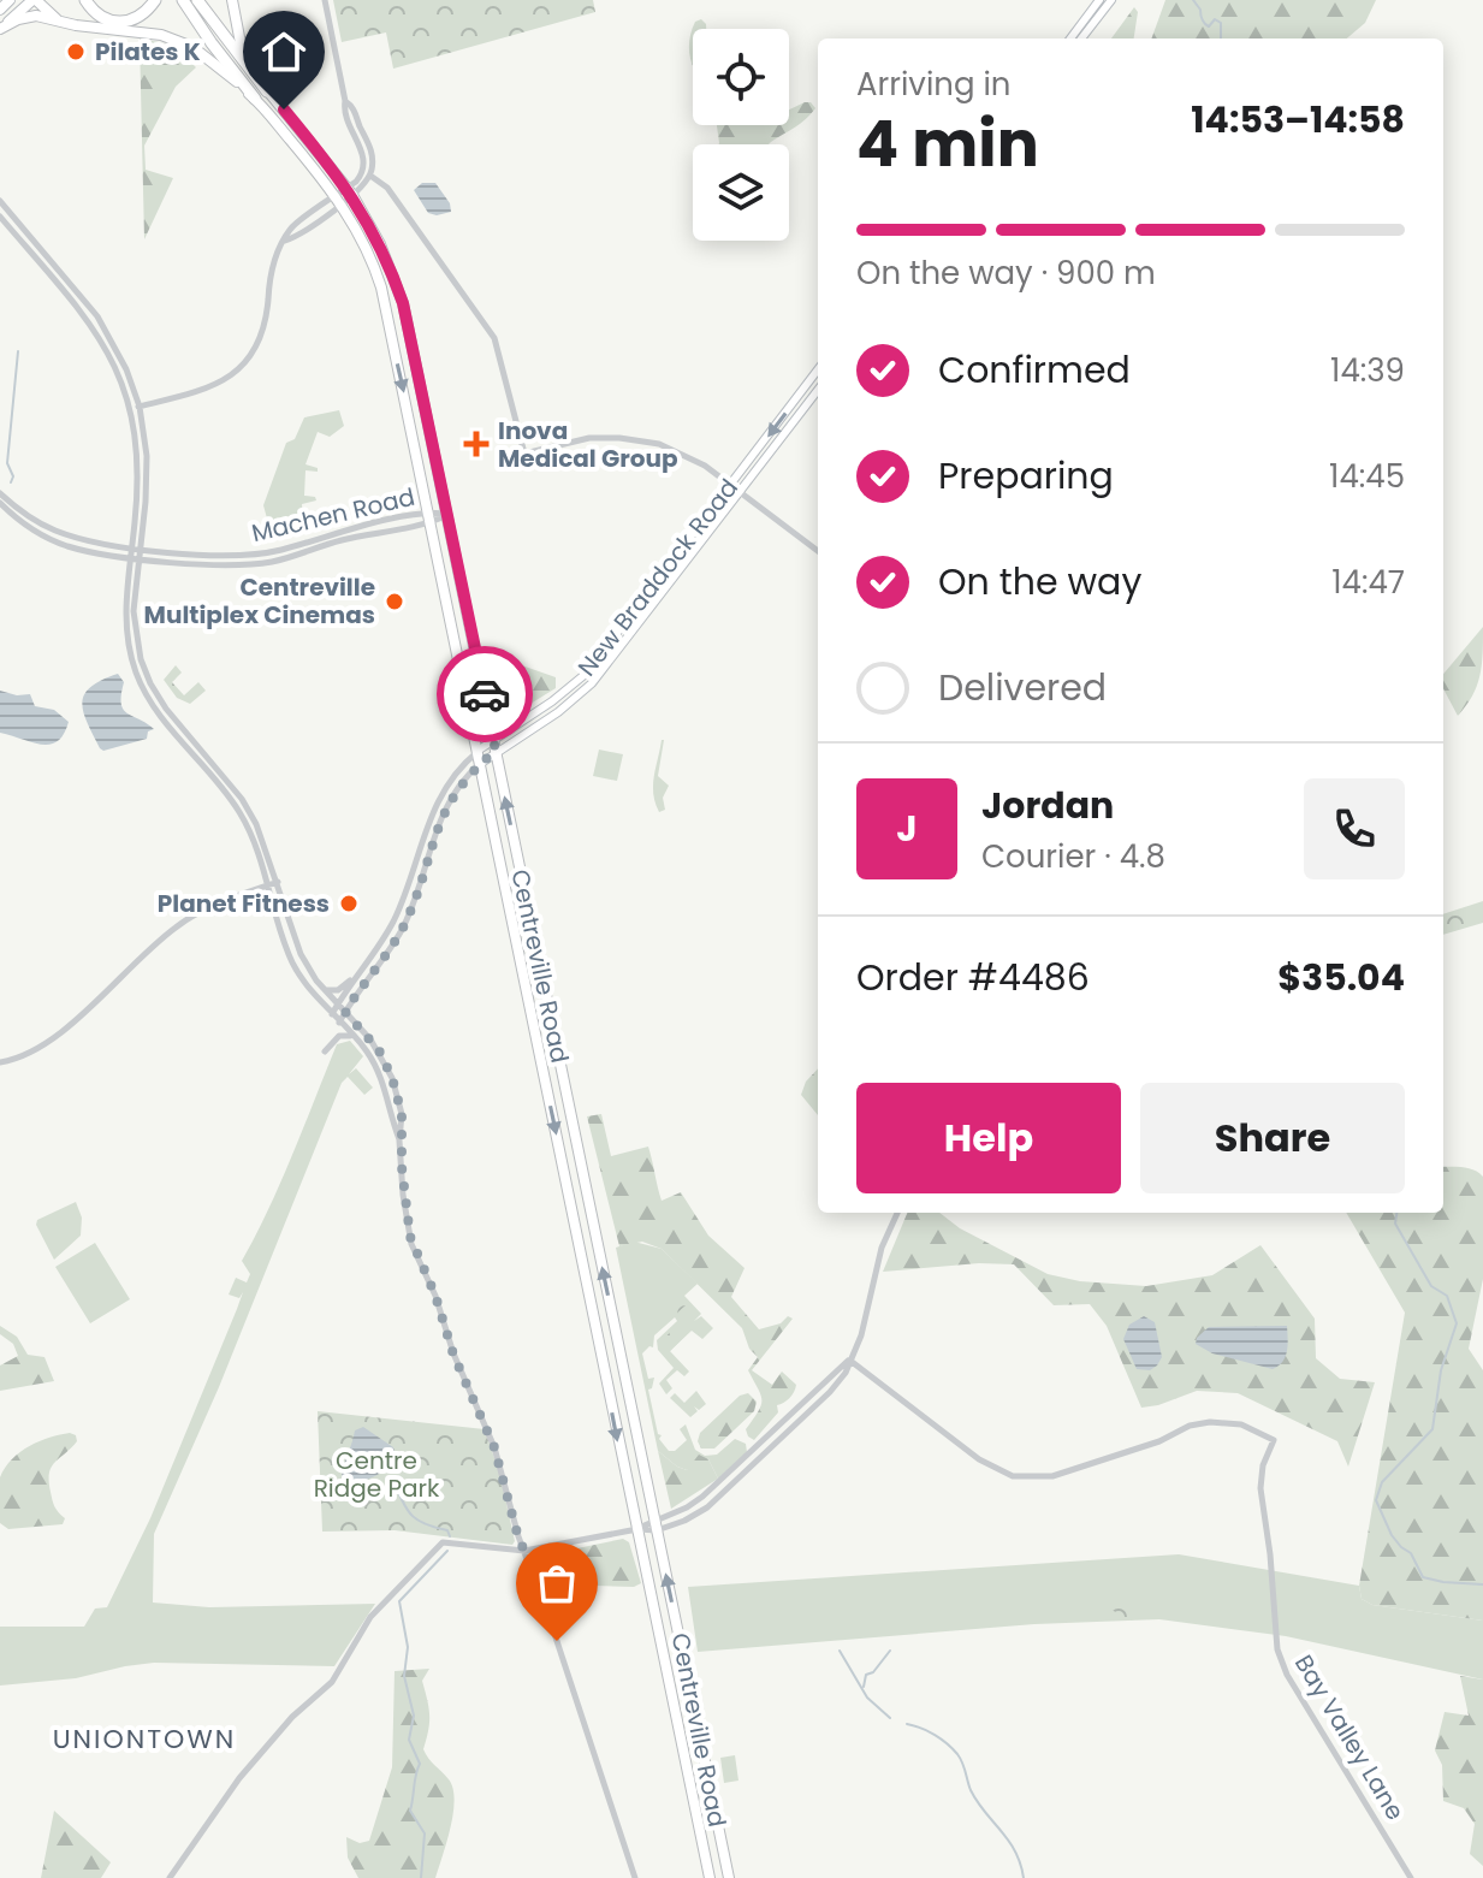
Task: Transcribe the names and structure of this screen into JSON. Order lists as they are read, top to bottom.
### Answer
{
  "streets": {
    "main road": ["New Braddock Road", "Centreville Road"],
    "street": ["Machen Road", "Bay Valley Lane"]
  },
  "crossings": [
    ["Machen Road", "Centreville Road"],
    ["New Braddock Road", "Centreville Road"]
  ],
  "districts": ["UNIONTOWN"],
  "parks": ["Centre Ridge Park"],
  "places": {
    "other": ["Pilates K", "Centreville Multiplex Cinemas", "Planet Fitness"],
    "health": ["Inova Medical Group"]
  },
  "page": {
    "heading": ["4 min", "Arriving in", "14:53–14:58"],
    "panel": [
      "Jordan",
      "Courier · 4.8",
      "Order #4486",
      "$35.04"
    ],
    "bar": "On the way · 900 m",
    "list": [
      ["Confirmed", "14:39"],
      ["Preparing", "14:45"],
      ["On the way", "14:47"],
      "Delivered"
    ],
    "round": "J",
    "buttons": ["Help", "Share"]
  }
}
